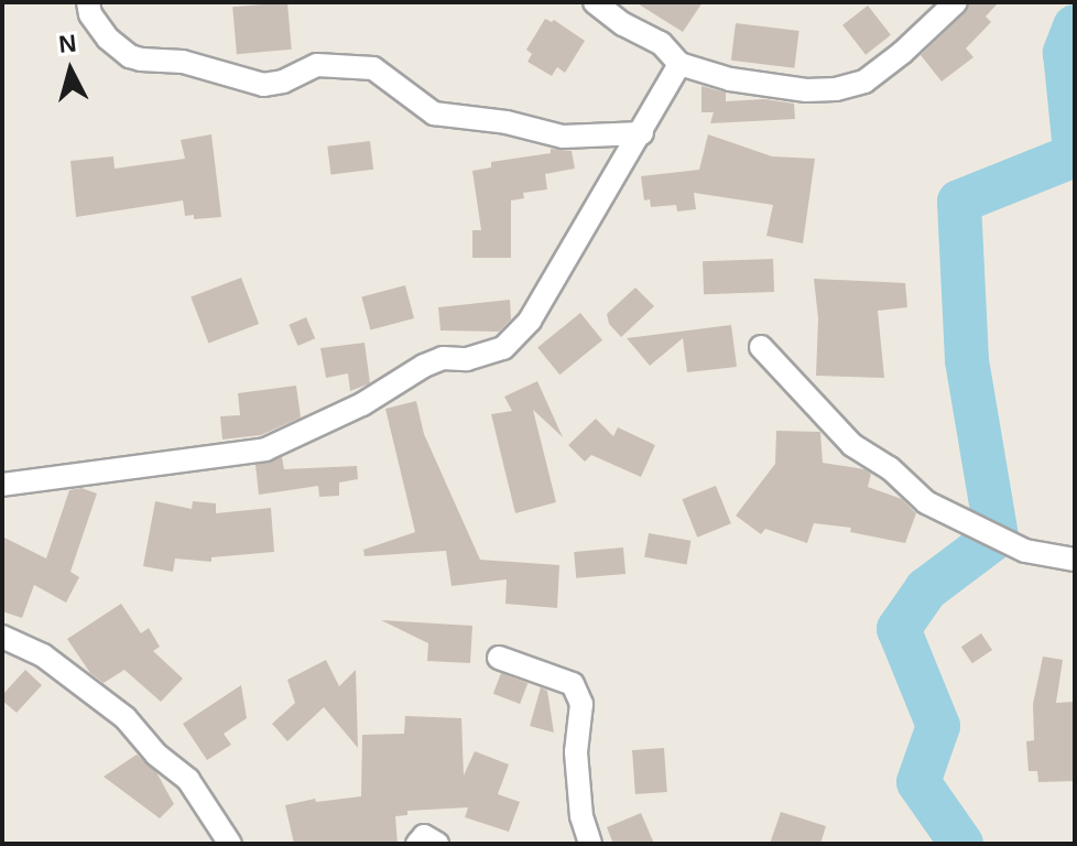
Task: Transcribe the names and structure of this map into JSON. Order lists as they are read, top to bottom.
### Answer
{
  "north": "top"
}
